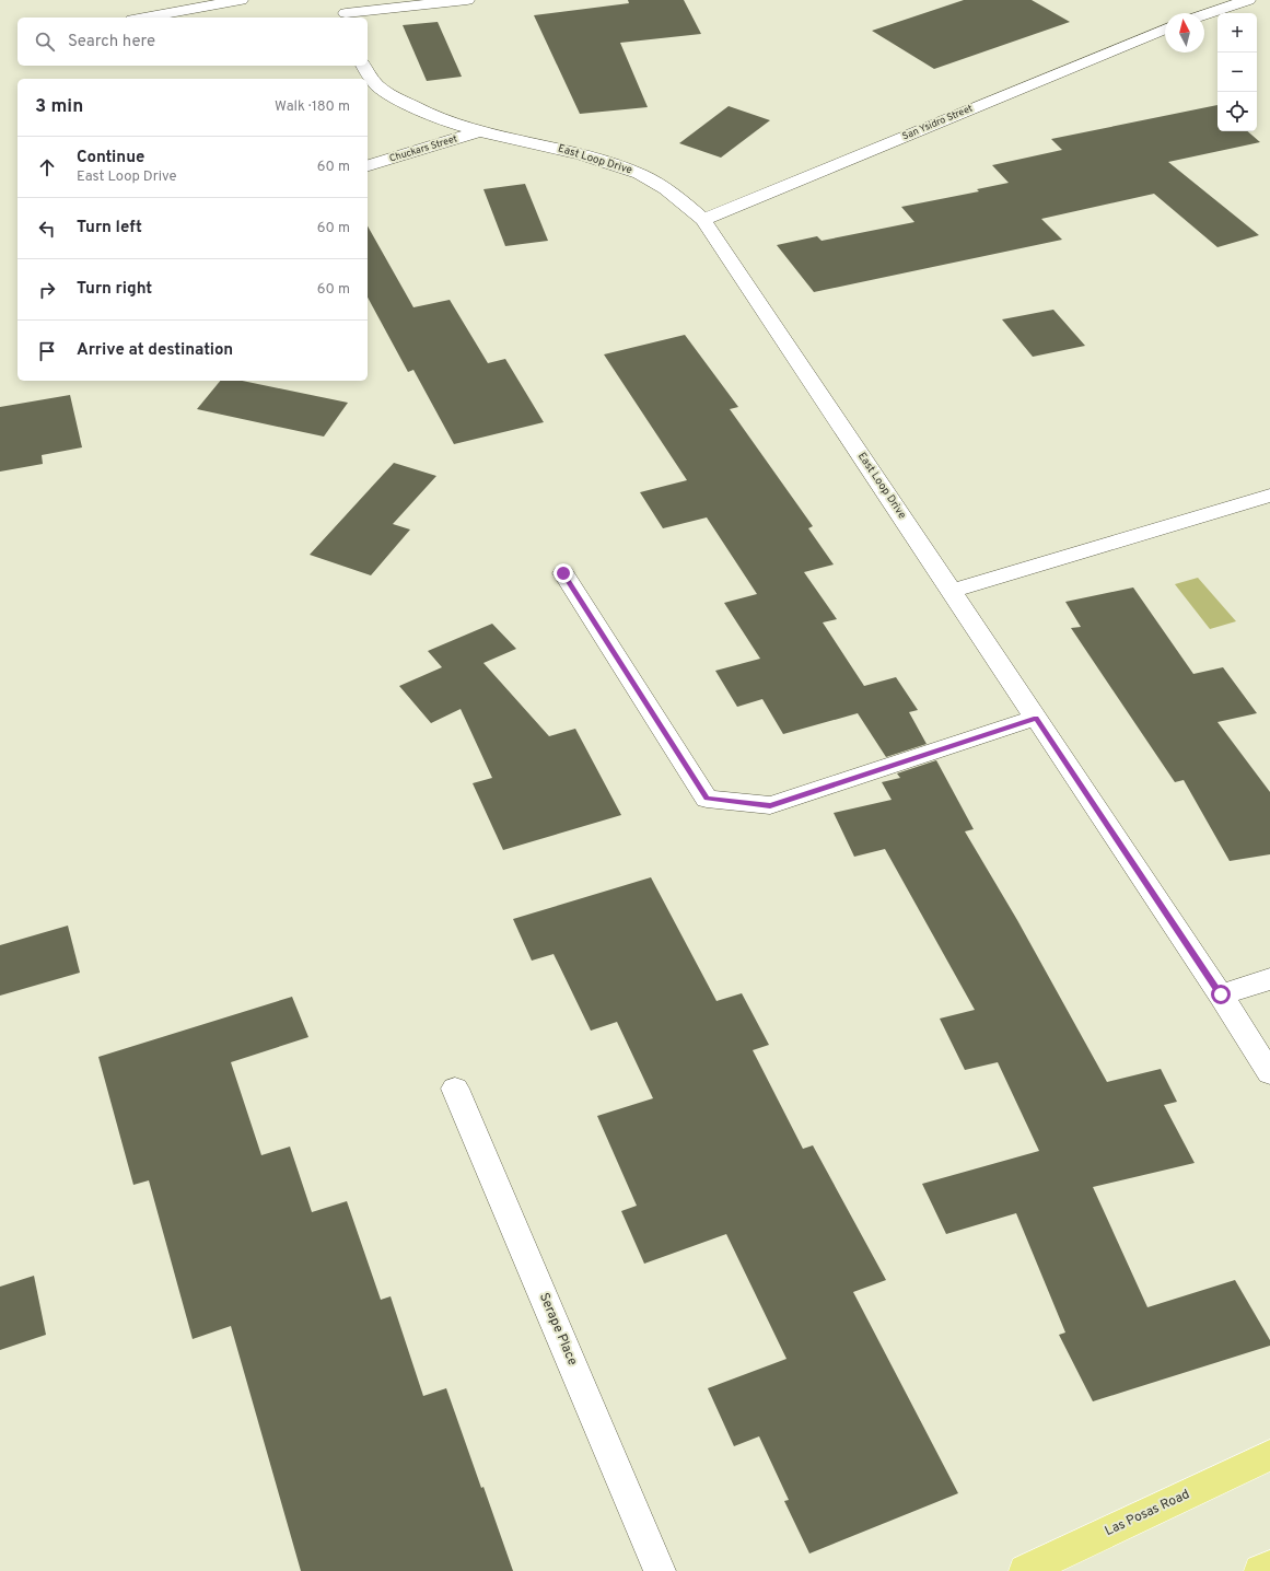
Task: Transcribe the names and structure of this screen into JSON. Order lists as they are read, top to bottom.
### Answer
{
  "streets": {
    "main road": ["Las Posas Road"],
    "street": [
      "San Ysidro Street",
      "Chuckars Street",
      "East Loop Drive",
      "Serape Place"
    ]
  },
  "crossings": [
    ["San Ysidro Street", "East Loop Drive"],
    ["Chuckars Street", "East Loop Drive"]
  ],
  "north": "top",
  "page": {
    "map_buttons": ["+", "−"],
    "search": "Search here",
    "heading": ["3 min", "Walk · 180 m"],
    "list": [
      ["Continue", "East Loop Drive", "60 m"],
      ["Turn left", "60 m"],
      ["Turn right", "60 m"],
      "Arrive at destination"
    ]
  }
}
